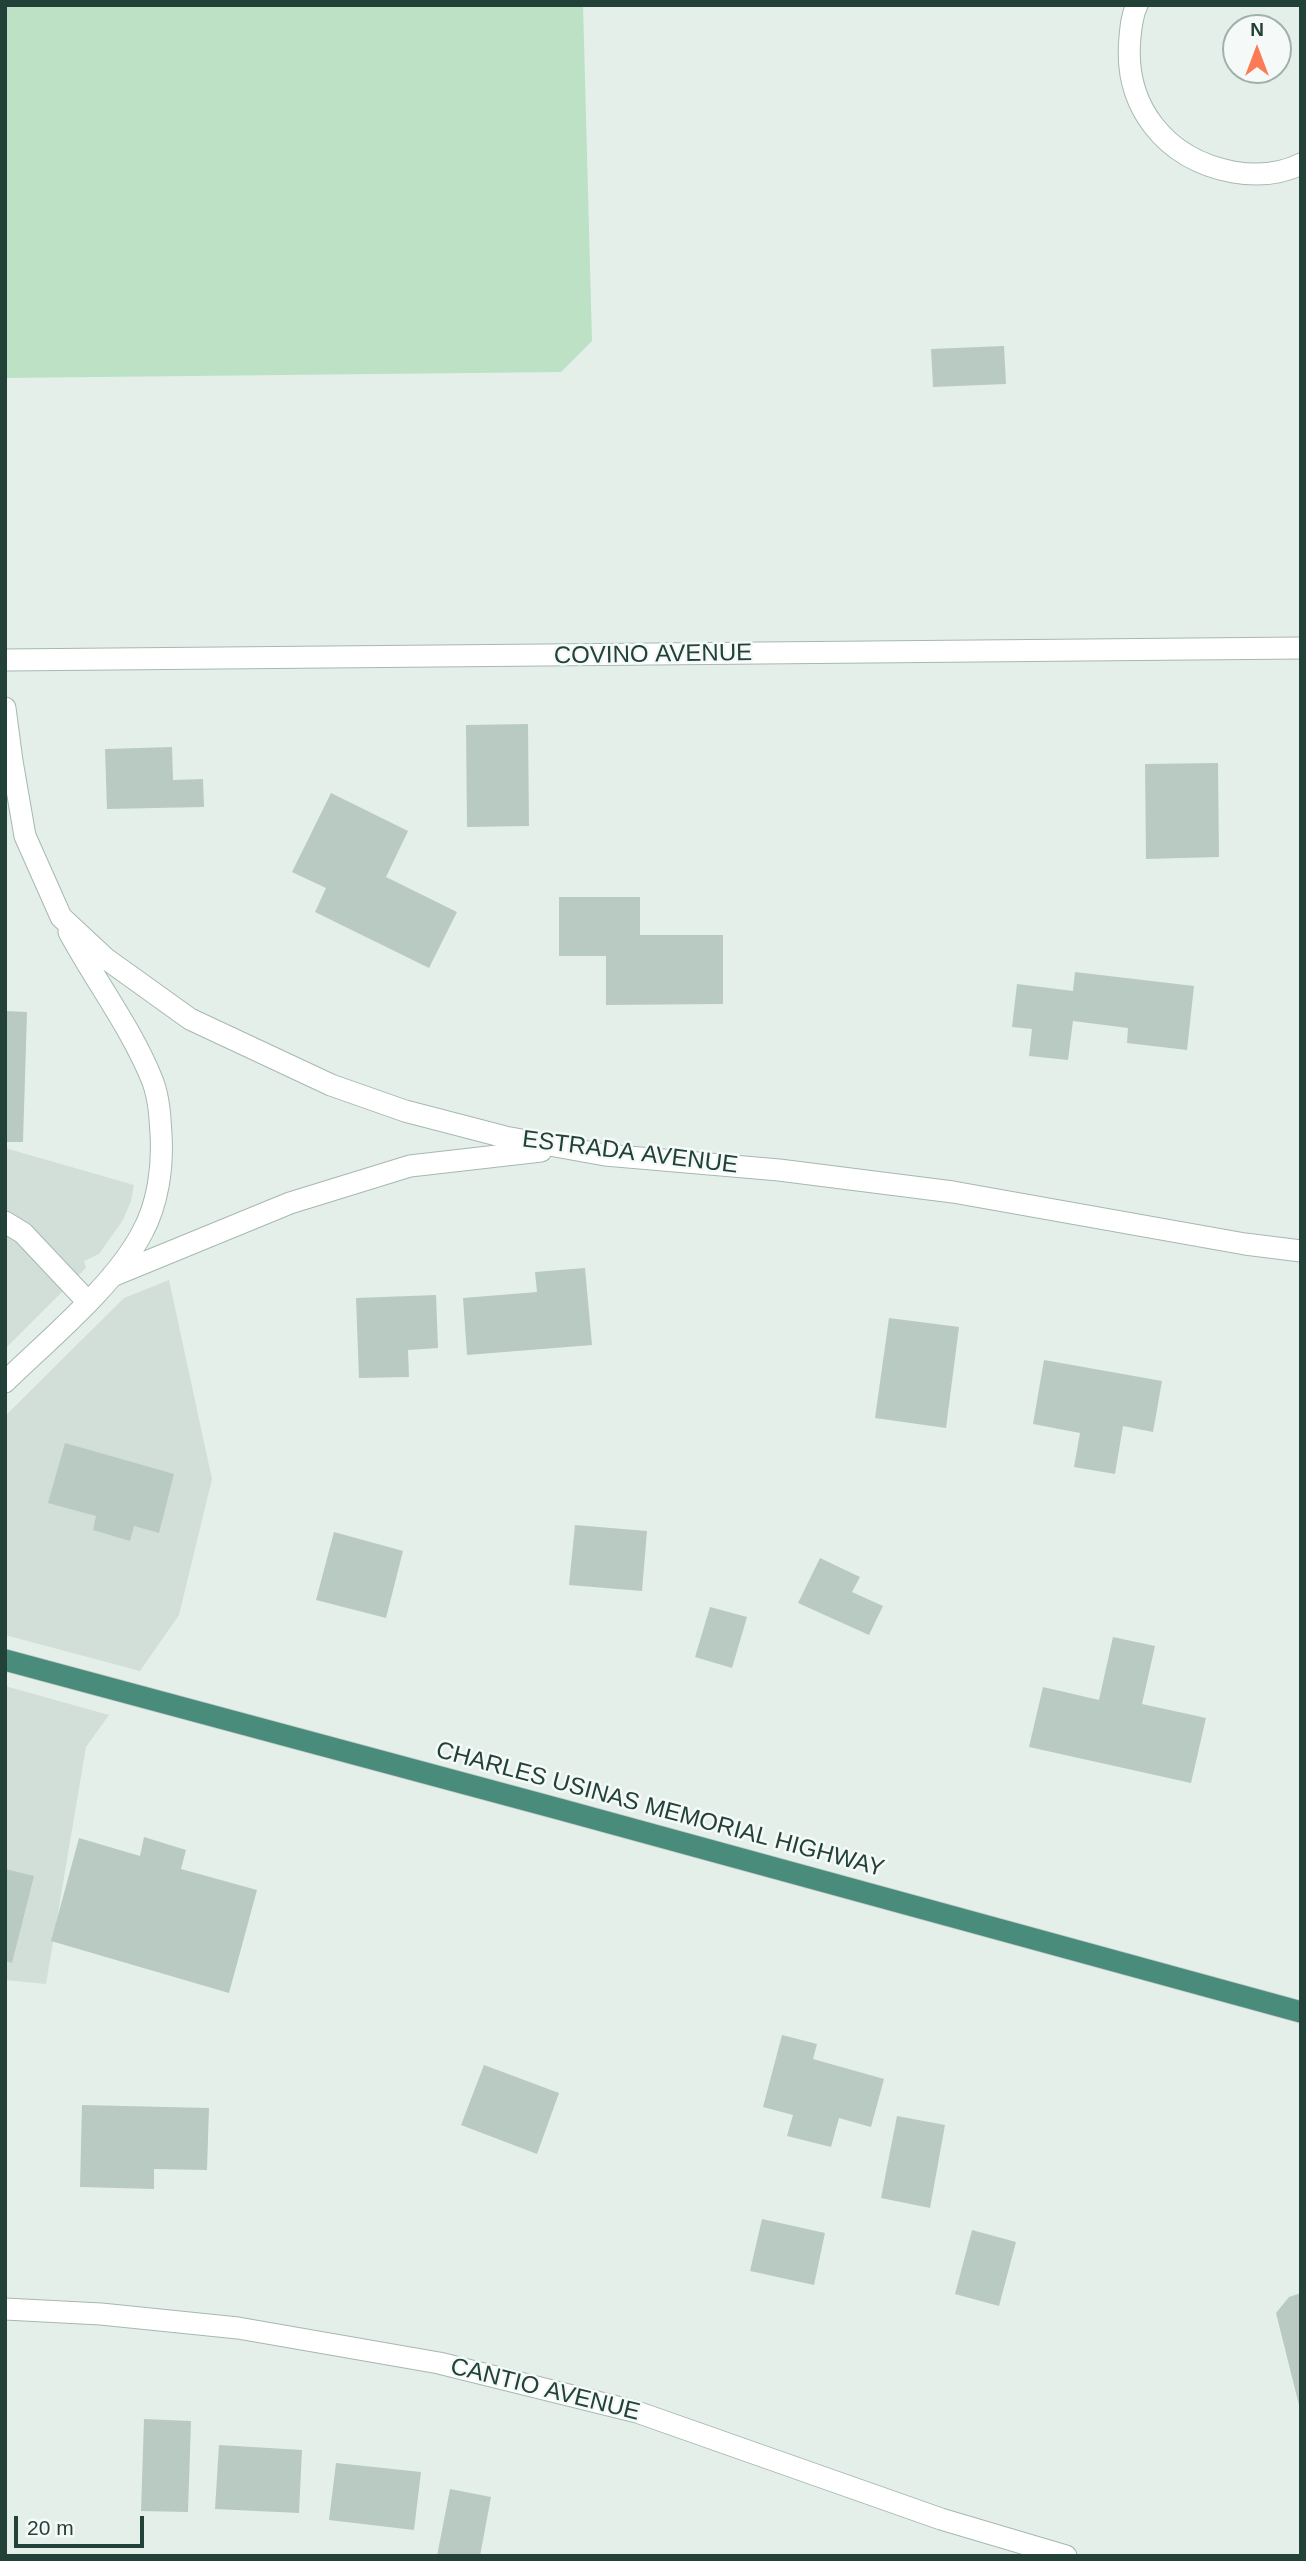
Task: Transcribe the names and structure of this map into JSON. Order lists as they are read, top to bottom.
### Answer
{
  "streets": {
    "highway": ["CHARLES USINAS MEMORIAL HIGHWAY"],
    "street": ["COVINO AVENUE", "ESTRADA AVENUE", "CANTIO AVENUE"]
  },
  "scale_bar": "20 m",
  "north": "top"
}
